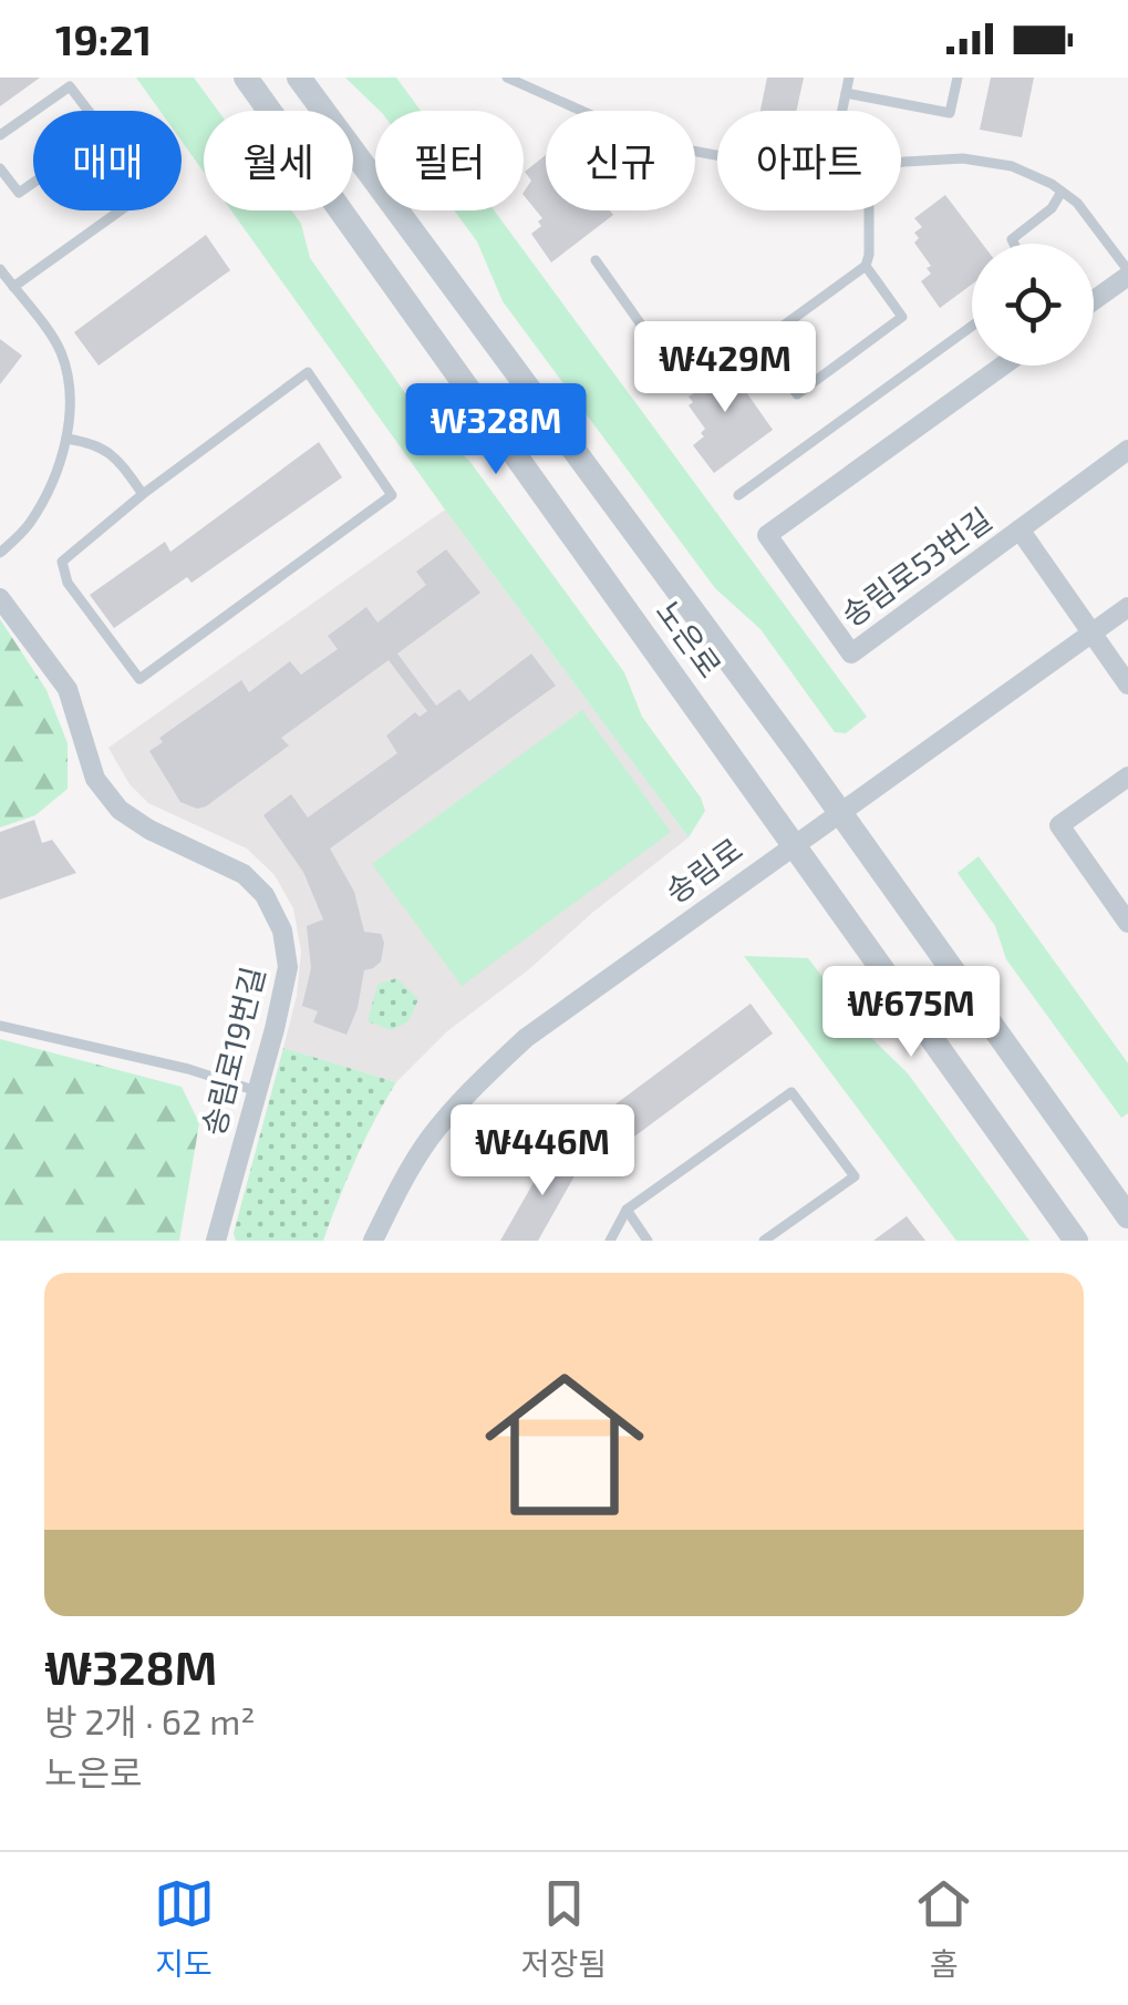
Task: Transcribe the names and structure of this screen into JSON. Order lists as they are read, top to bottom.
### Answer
{
  "streets": {
    "street": [
      "송림로53번길",
      "노은로",
      "송림로",
      "송림로19번길"
    ]
  },
  "crossings": [
    ["노은로", "송림로"]
  ],
  "page": {
    "status": "19:21",
    "chip": [
      "매매",
      "월세",
      "필터",
      "신규",
      "아파트"
    ],
    "price": [
      "₩429M",
      "₩328M",
      "₩675M",
      "₩446M"
    ],
    "list": [
      {
        "name": "₩328M",
        "note": "방 2개 · 62 m² · 노은로"
      }
    ],
    "tabs": ["지도", "저장됨", "홈"]
  }
}
